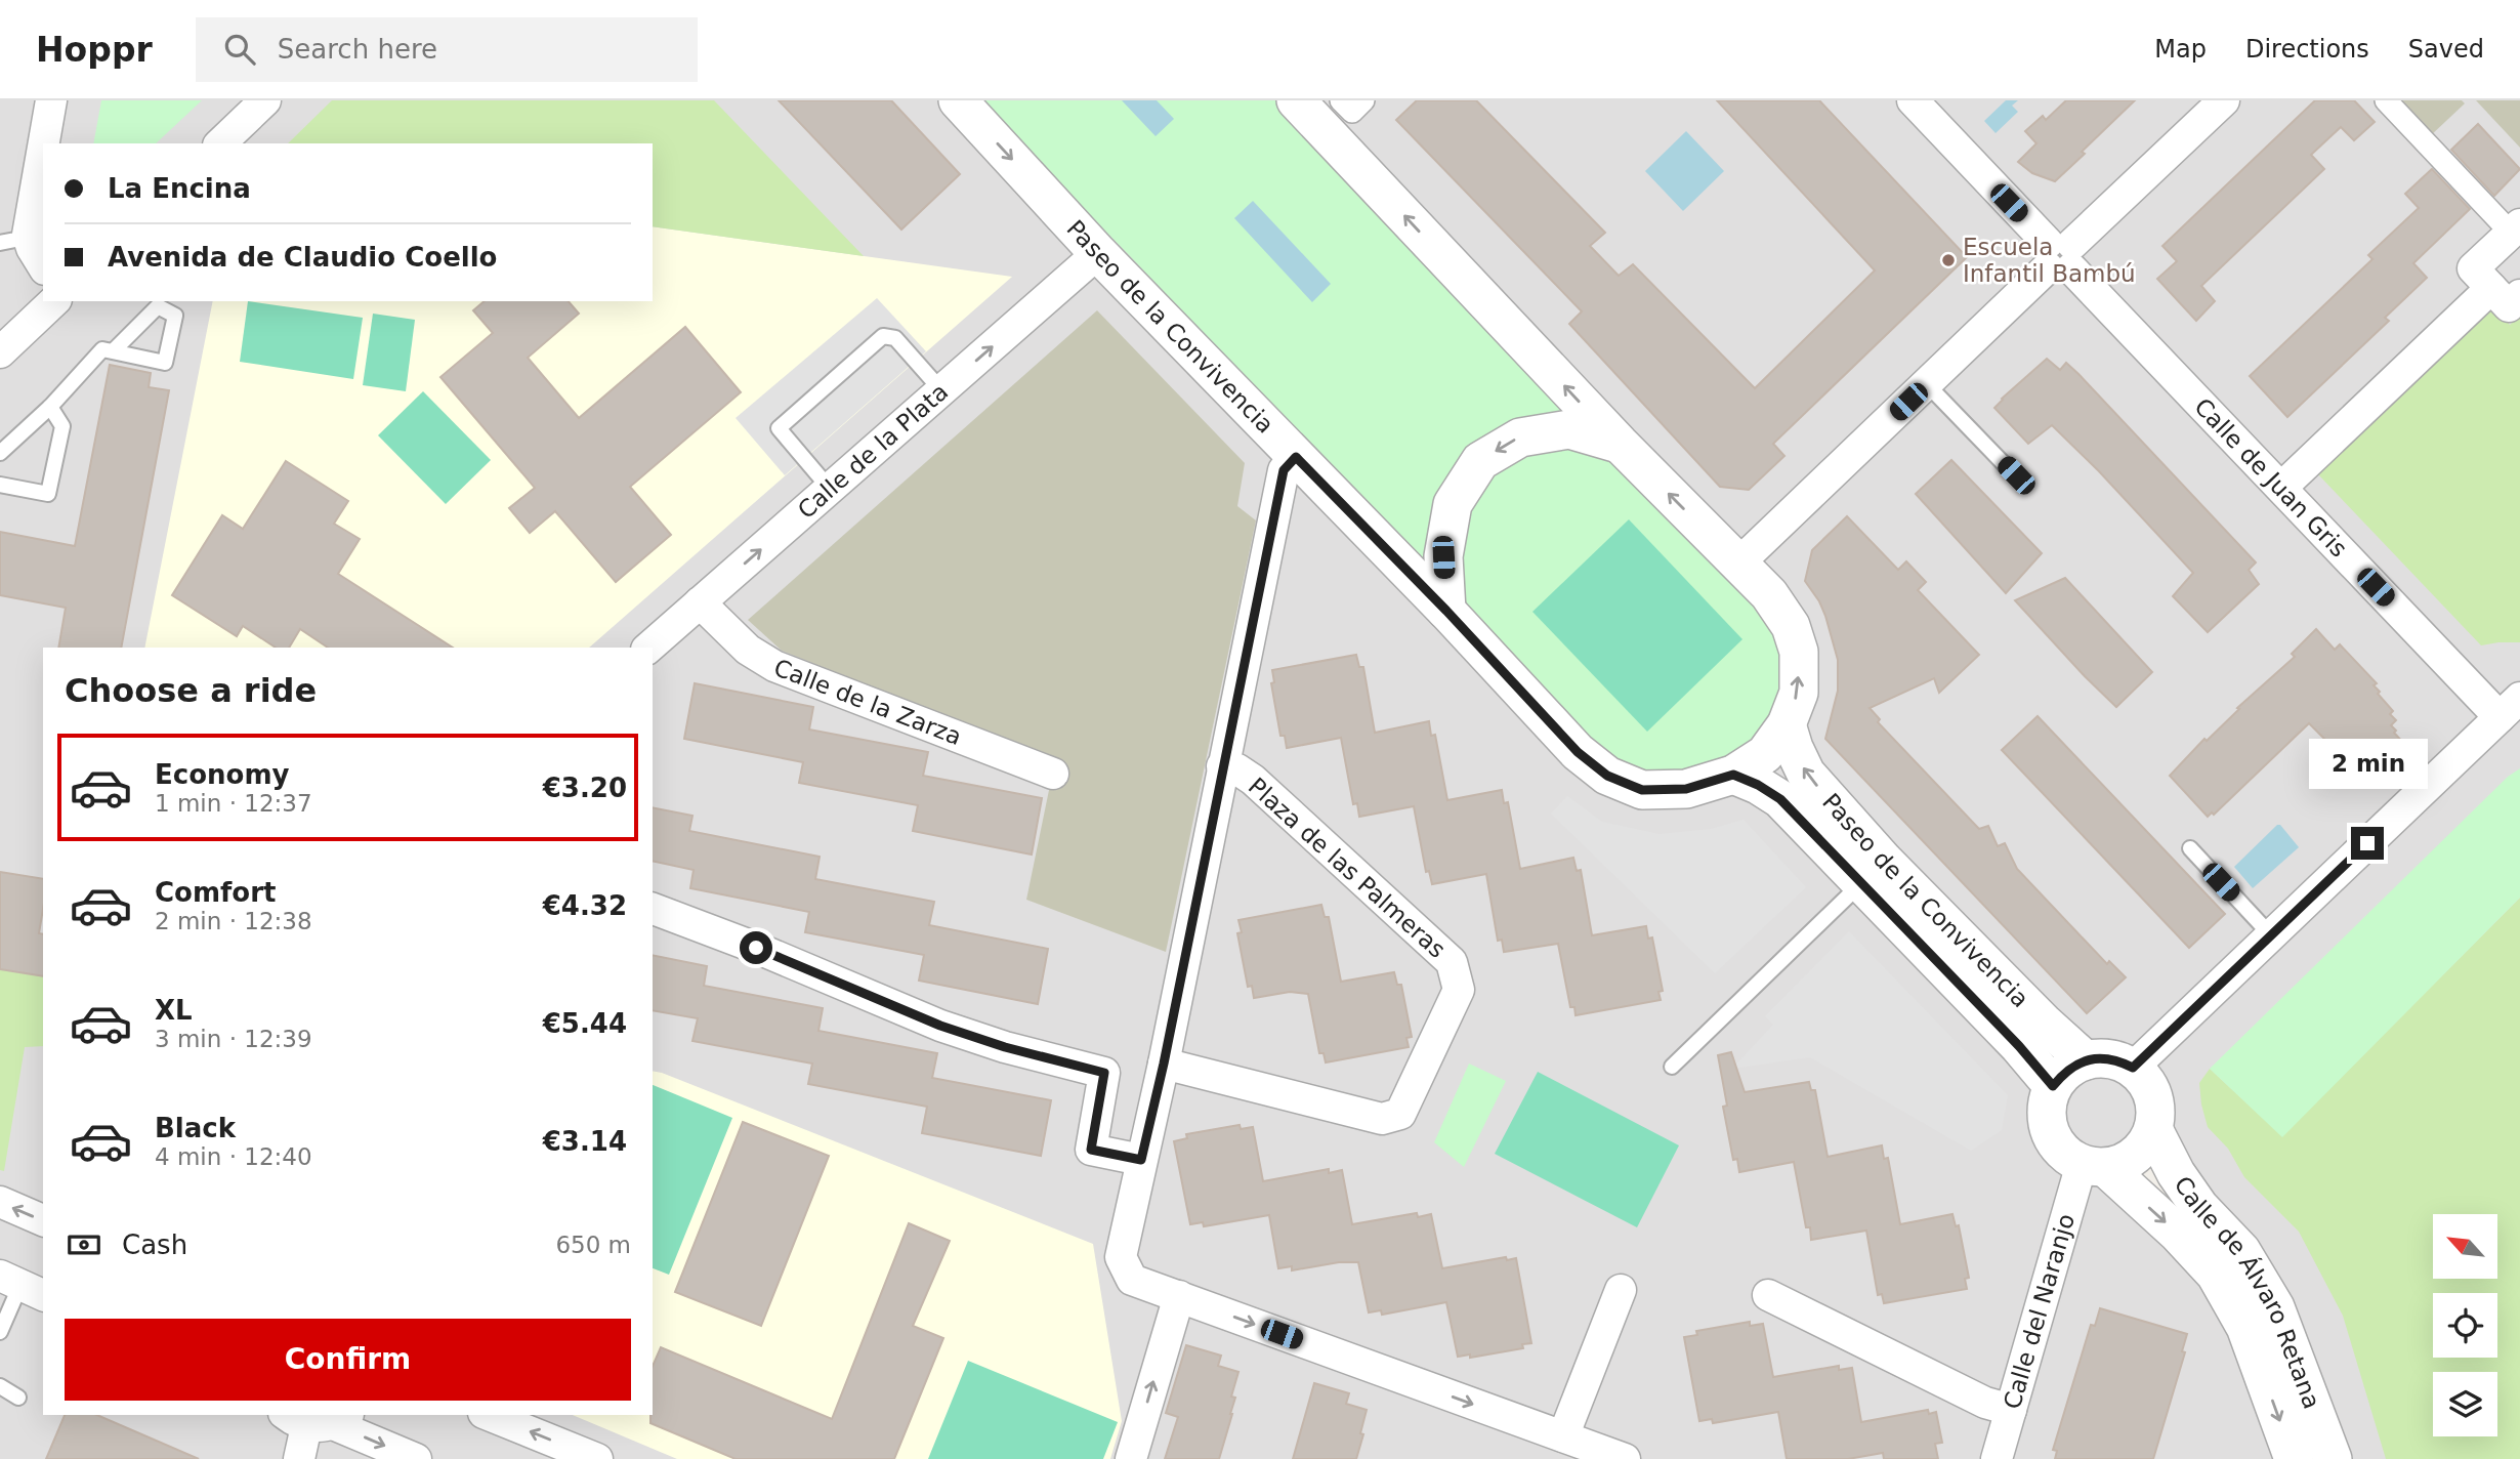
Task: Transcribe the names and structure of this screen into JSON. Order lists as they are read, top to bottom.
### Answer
{
  "streets": {
    "street": [
      "Paseo de la Convivencia",
      "Calle de la Plata",
      "Calle de Juan Gris",
      "Calle de la Zarza",
      "Plaza de las Palmeras",
      "Calle de Álvaro Retana",
      "Calle del Naranjo"
    ]
  },
  "crossings": [
    ["Paseo de la Convivencia", "Calle de la Plata"],
    ["Paseo de la Convivencia", "Plaza de las Palmeras"],
    ["Paseo de la Convivencia", "Calle de Álvaro Retana"],
    ["Paseo de la Convivencia", "Calle del Naranjo"],
    ["Calle de la Plata", "Calle de la Zarza"],
    ["Calle de Álvaro Retana", "Calle del Naranjo"]
  ],
  "one_way": ["Calle de la Plata"],
  "places": ["Escuela Infantil Bambú"],
  "north": "top left",
  "page": {
    "header": "Hoppr",
    "search": "Search here",
    "nav": ["Map", "Directions", "Saved"],
    "banner": ["La Encina", "Avenida de Claudio Coello"],
    "heading": "Choose a ride",
    "list": [
      {
        "name": "Economy",
        "note": "1 min · 12:37",
        "value": "€3.20"
      },
      {
        "name": "Comfort",
        "note": "2 min · 12:38",
        "value": "€4.32"
      },
      {
        "name": "XL",
        "note": "3 min · 12:39",
        "value": "€5.44"
      },
      {
        "name": "Black",
        "note": "4 min · 12:40",
        "value": "€3.14"
      }
    ],
    "bubble": "2 min",
    "pay": ["Cash", "650 m"],
    "buttons": "Confirm"
  }
}
